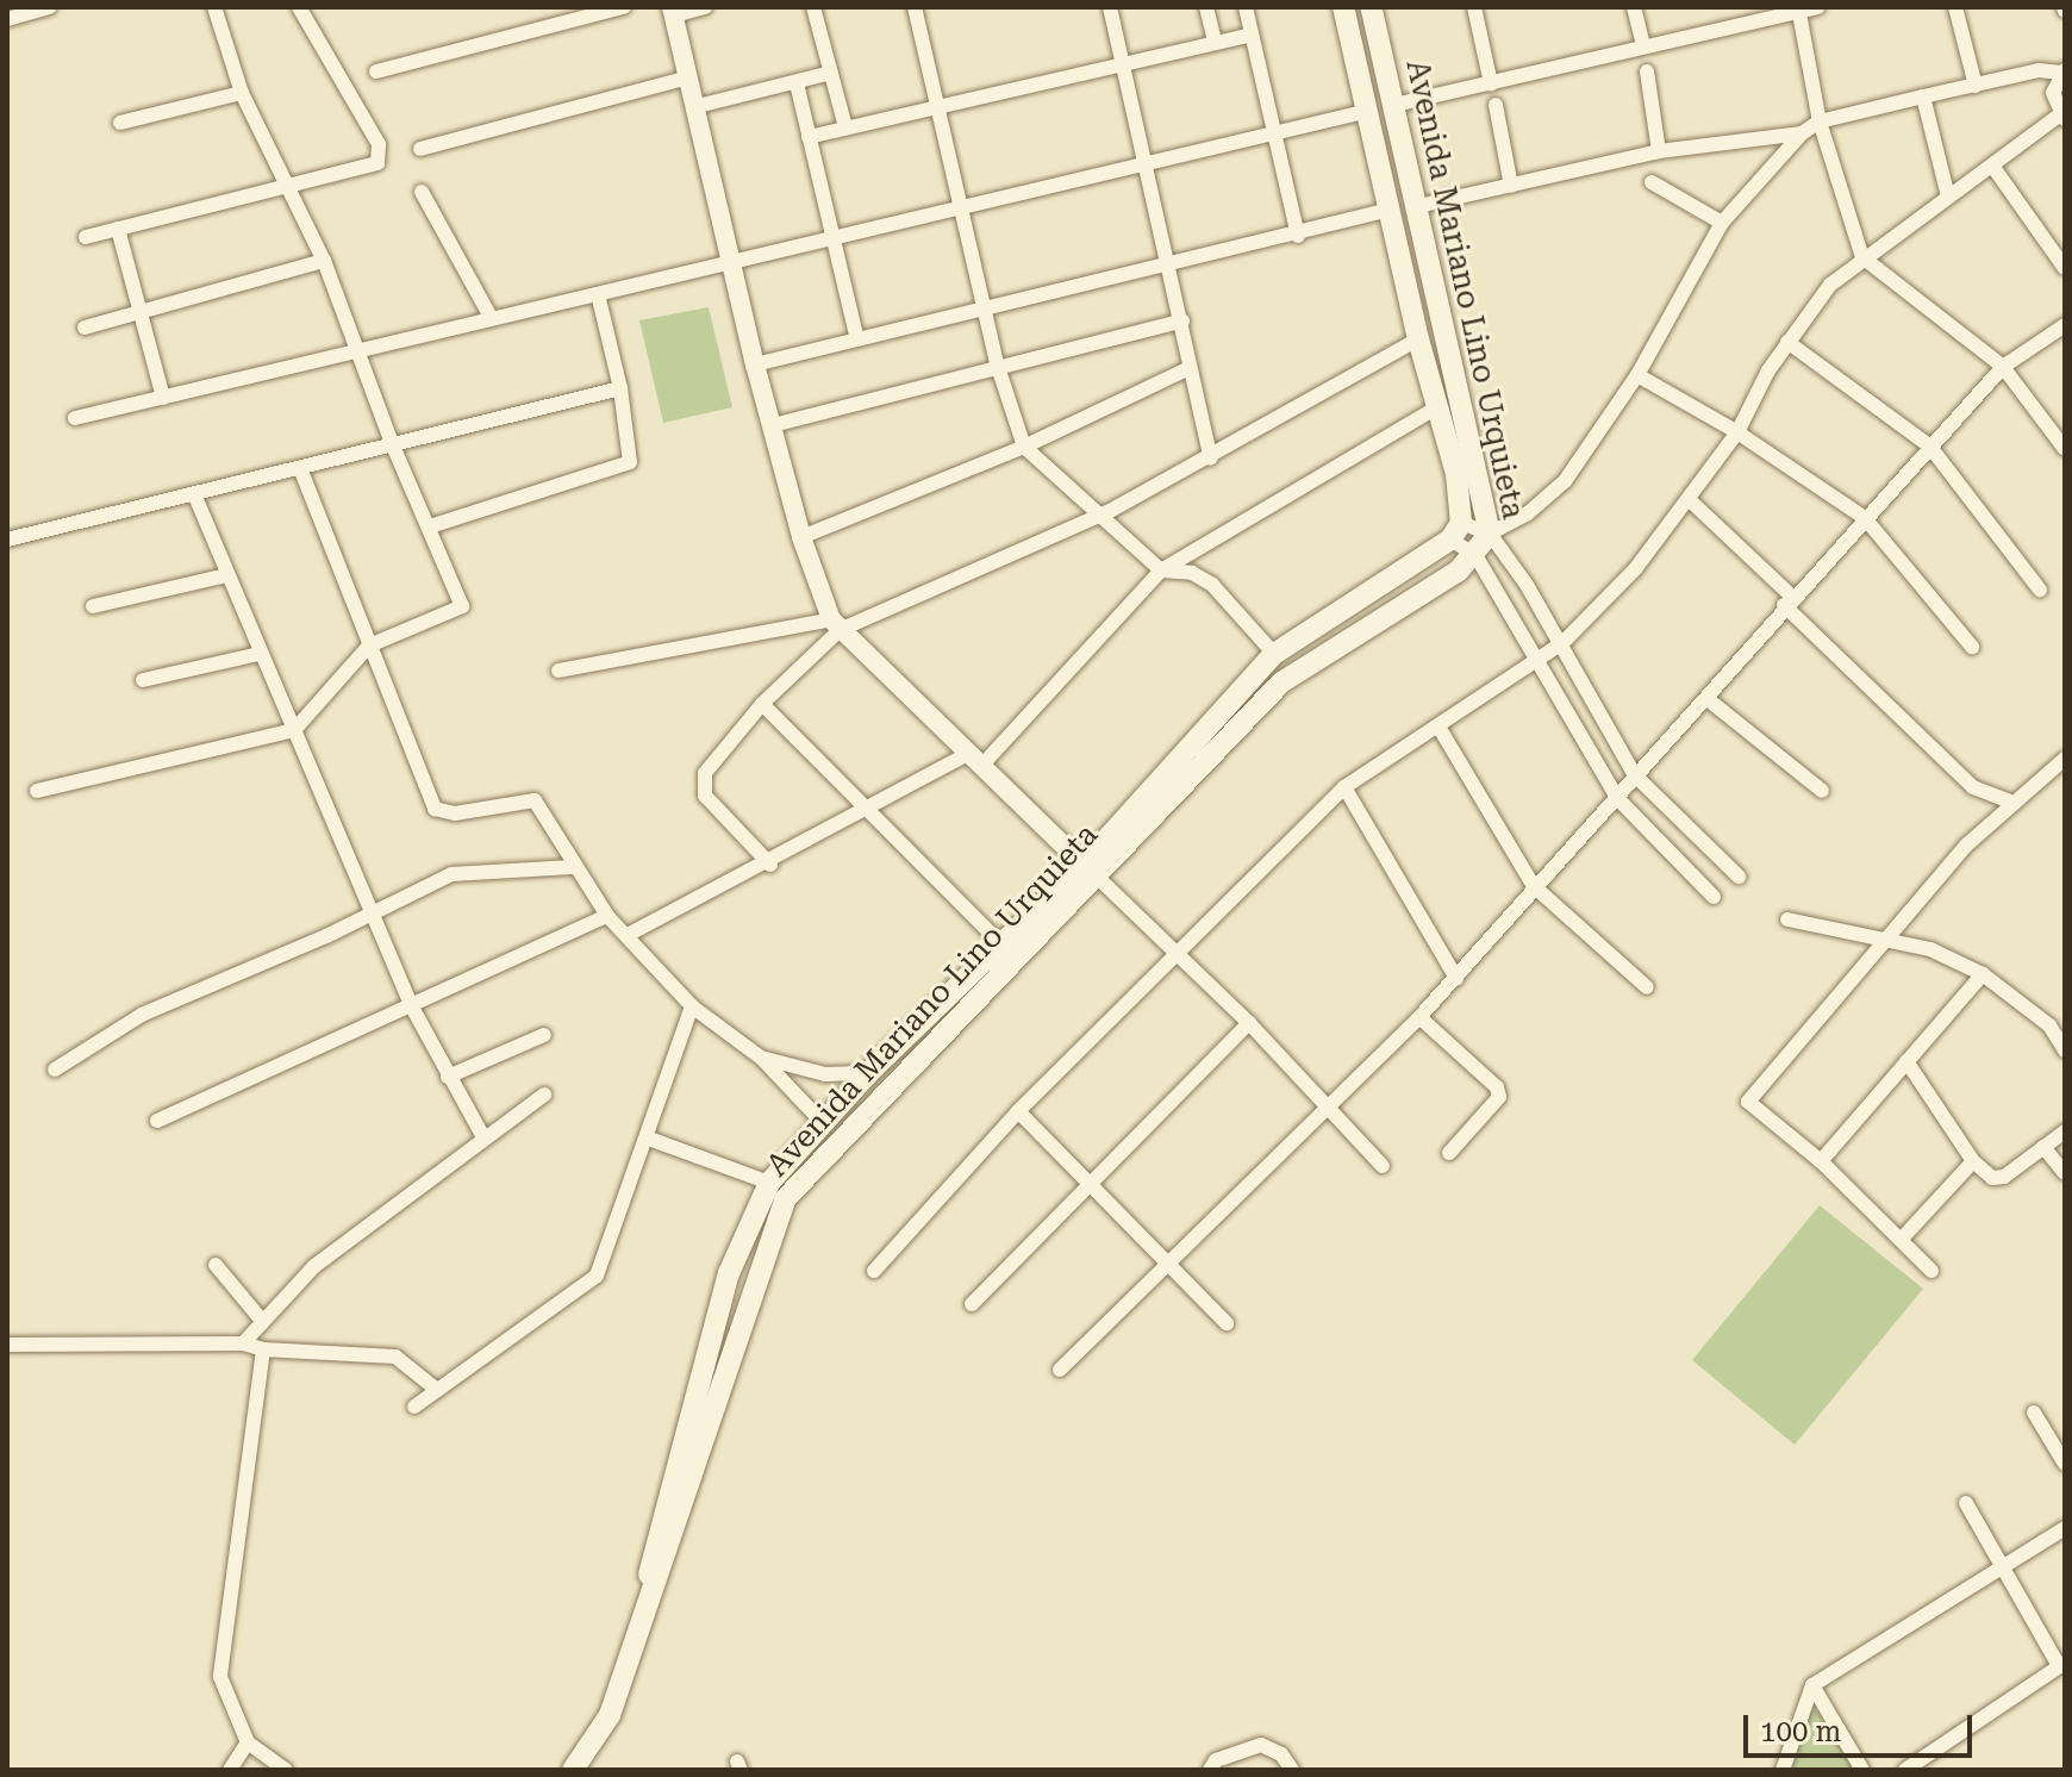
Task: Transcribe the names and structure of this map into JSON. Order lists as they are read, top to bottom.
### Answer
{
  "streets": {
    "main road": ["Avenida Mariano Lino Urquieta"]
  },
  "scale_bar": "100 m"
}
